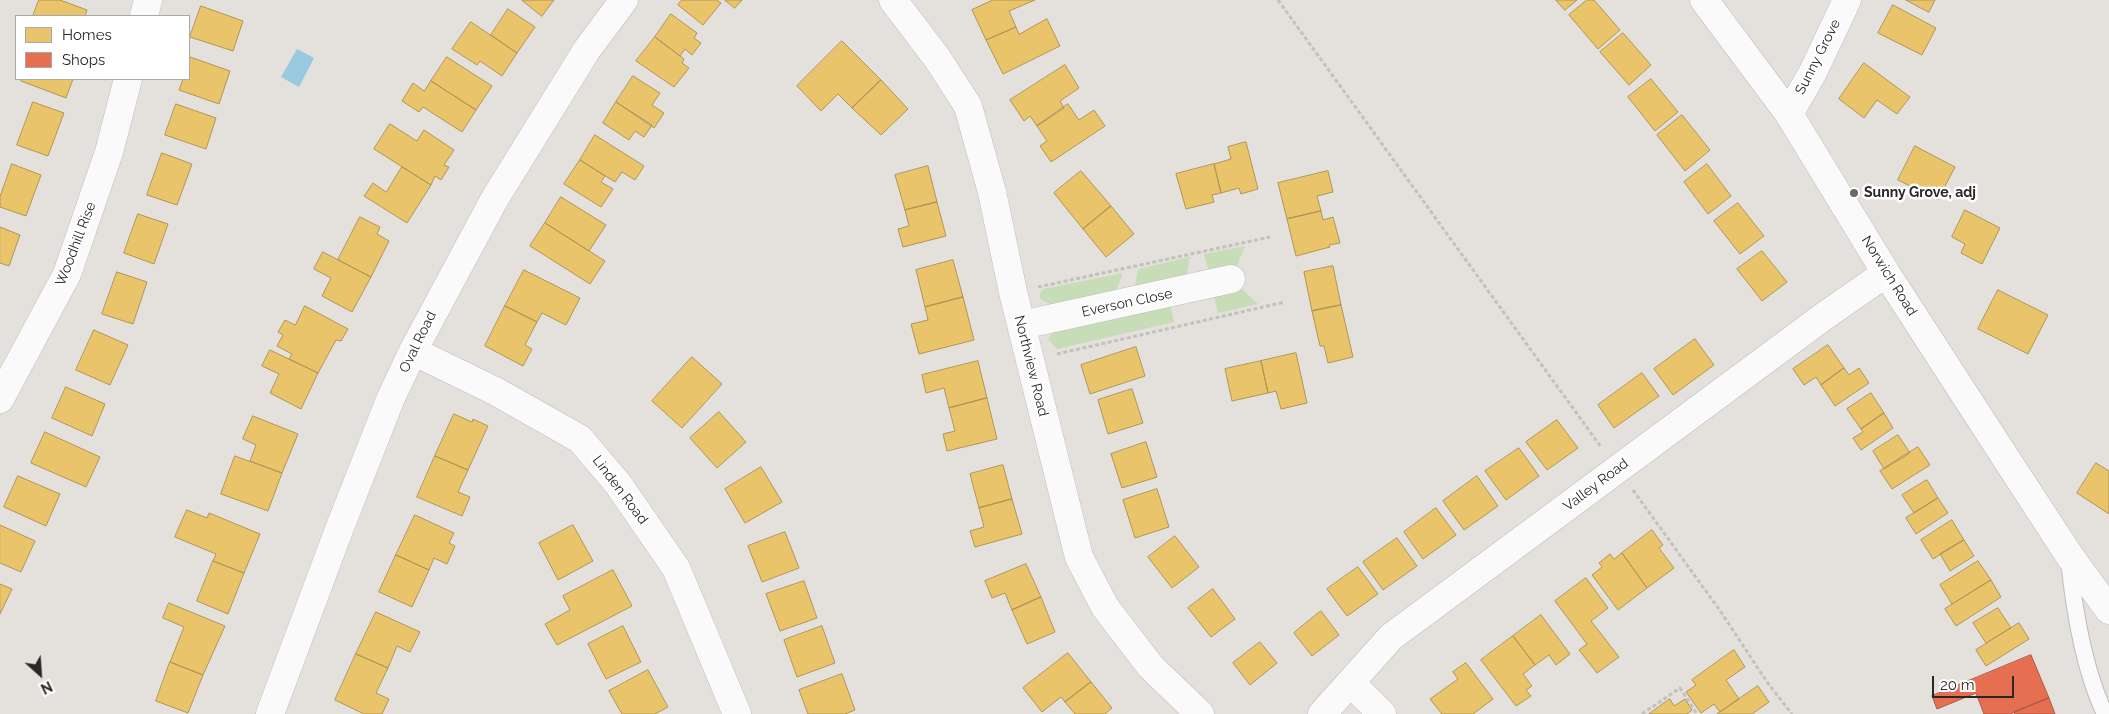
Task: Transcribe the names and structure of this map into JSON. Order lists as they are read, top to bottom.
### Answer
{
  "streets": {
    "street": [
      "Sunny Grove",
      "Woodhill Rise",
      "Norwich Road",
      "Everson Close",
      "Oval Road",
      "Northview Road",
      "Valley Road",
      "Linden Road"
    ]
  },
  "crossings": [
    ["Sunny Grove", "Norwich Road"],
    ["Norwich Road", "Valley Road"],
    ["Everson Close", "Northview Road"],
    ["Oval Road", "Linden Road"]
  ],
  "places": ["Sunny Grove, adj"],
  "legend": ["Homes", "Shops"],
  "scale_bar": "20 m",
  "north": "bottom right"
}
